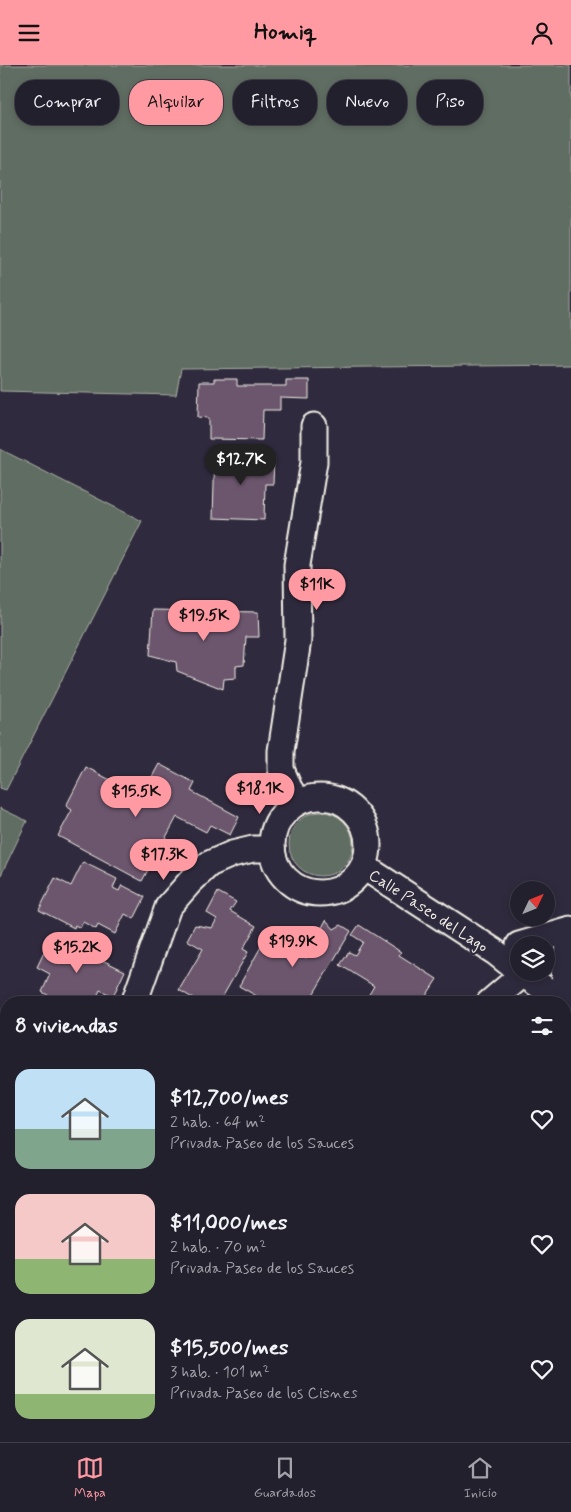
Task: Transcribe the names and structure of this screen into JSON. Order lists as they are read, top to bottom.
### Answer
{
  "streets": {
    "street": ["Calle Paseo del Lago"]
  },
  "north": "top right",
  "page": {
    "header": "Homiq",
    "chip": [
      "Comprar",
      "Alquilar",
      "Filtros",
      "Nuevo",
      "Piso"
    ],
    "price": [
      "$12.7K",
      "$11K",
      "$19.5K",
      "$18.1K",
      "$15.5K",
      "$17.3K",
      "$19.9K",
      "$15.2K"
    ],
    "heading": "8 viviendas",
    "list": [
      {
        "name": "$12,700/mes",
        "note": "2 hab. · 64 m² · Privada Paseo de los Sauces"
      },
      {
        "name": "$11,000/mes",
        "note": "2 hab. · 70 m² · Privada Paseo de los Sauces"
      },
      {
        "name": "$15,500/mes",
        "note": "3 hab. · 101 m² · Privada Paseo de los Cisnes"
      }
    ],
    "tabs": ["Mapa", "Guardados", "Inicio"]
  }
}
